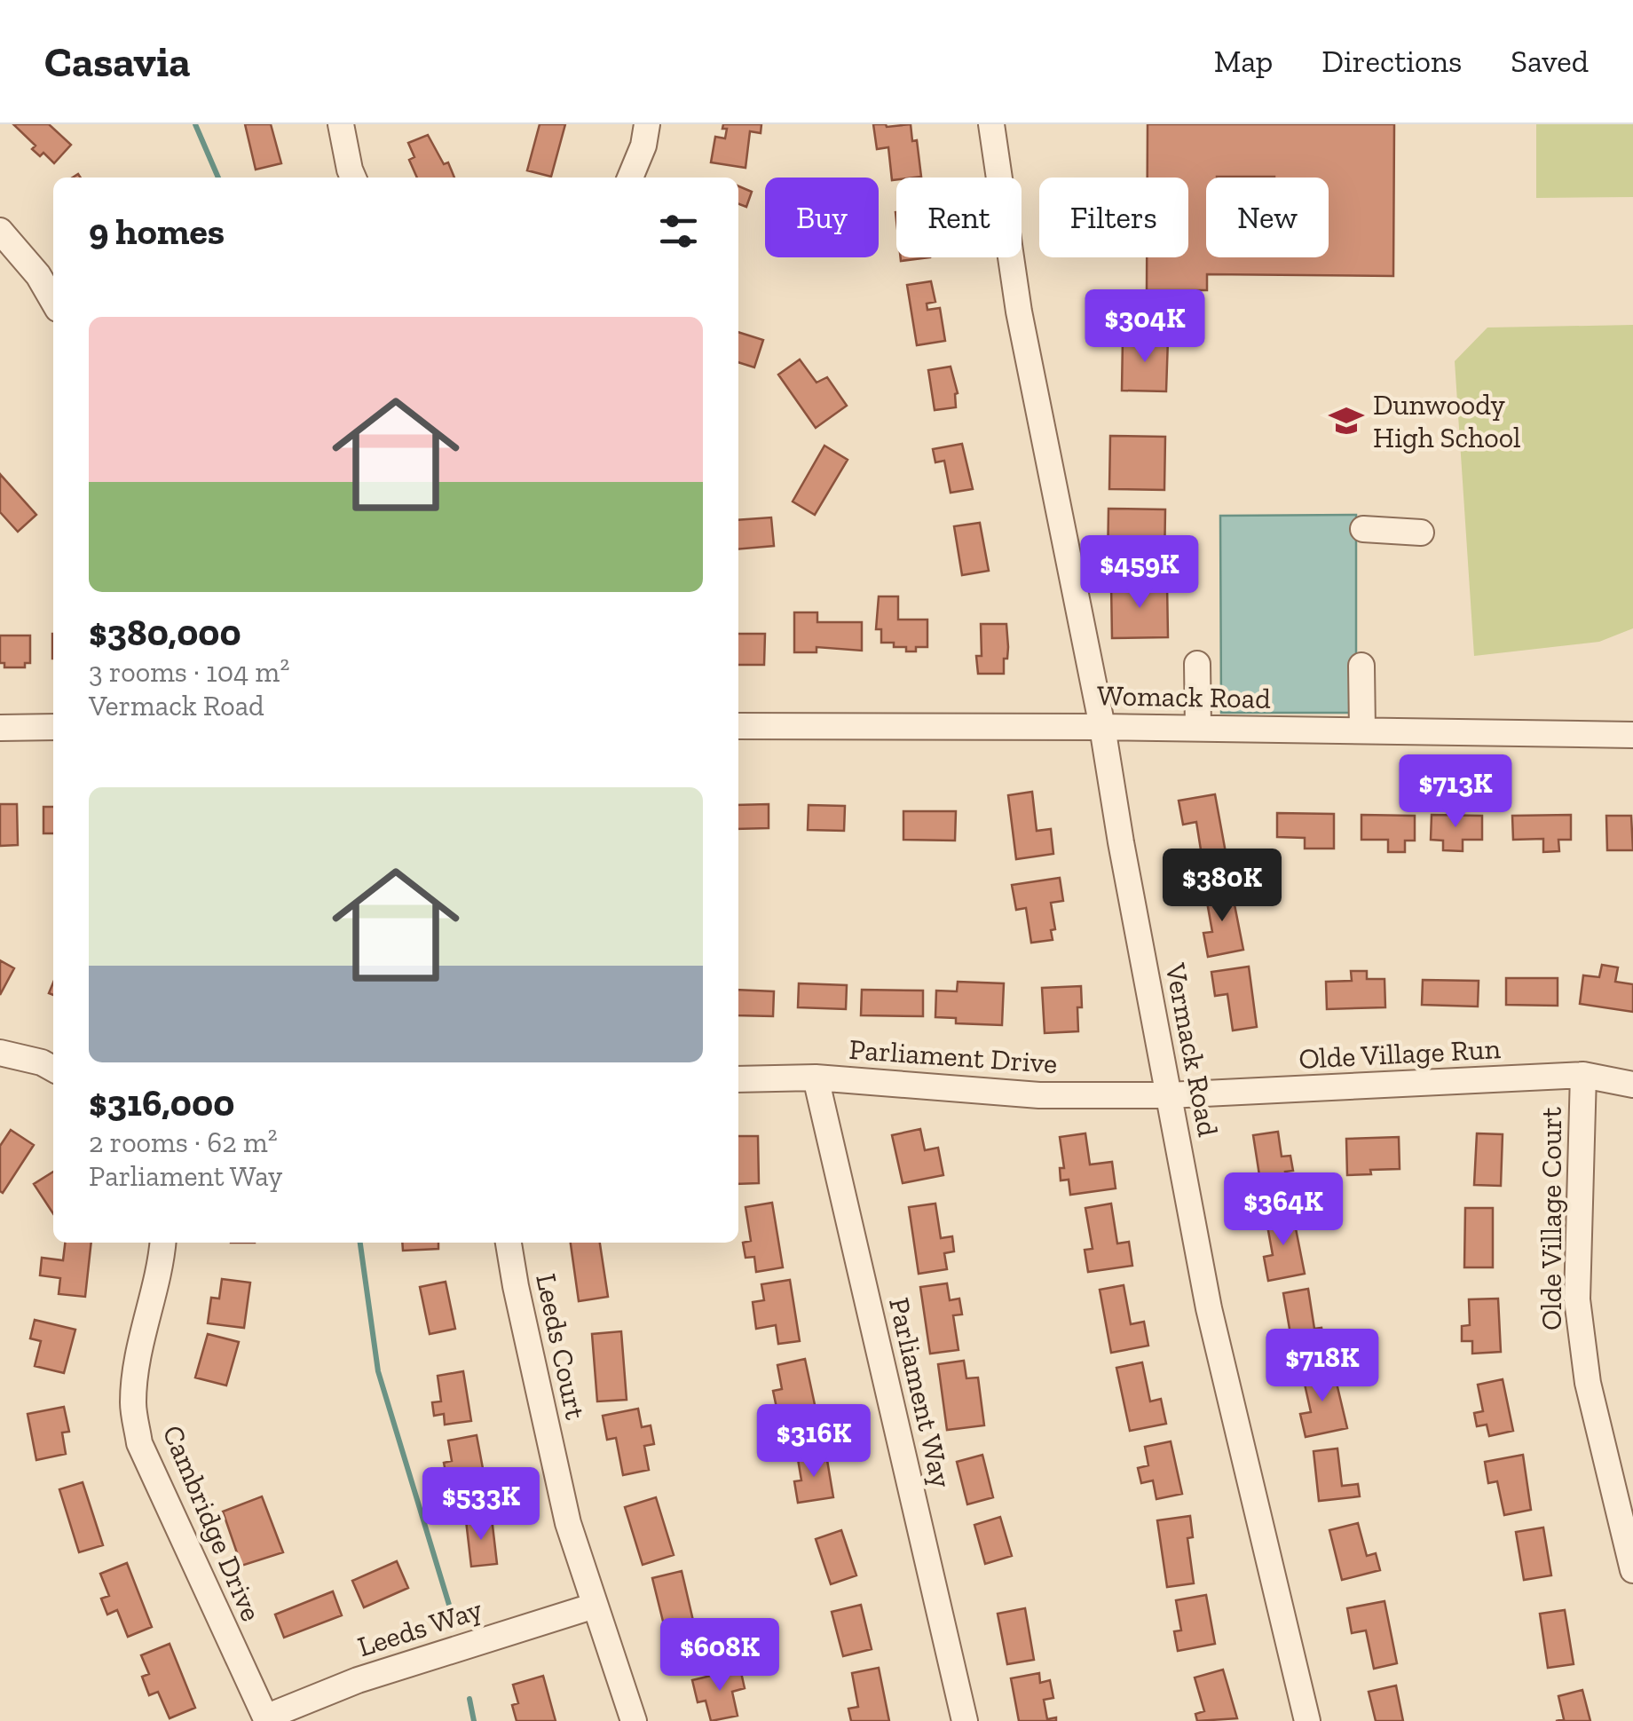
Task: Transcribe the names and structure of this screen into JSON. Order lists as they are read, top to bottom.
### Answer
{
  "streets": {
    "street": [
      "Womack Road",
      "Vermack Road",
      "Olde Village Run",
      "Parliament Drive",
      "Olde Village Court",
      "Leeds Court",
      "Parliament Way",
      "Cambridge Drive",
      "Leeds Way"
    ]
  },
  "crossings": [
    ["Womack Road", "Vermack Road"],
    ["Vermack Road", "Olde Village Run"],
    ["Vermack Road", "Parliament Drive"],
    ["Olde Village Run", "Parliament Drive"],
    ["Olde Village Run", "Olde Village Court"],
    ["Parliament Drive", "Parliament Way"],
    ["Leeds Court", "Leeds Way"],
    ["Cambridge Drive", "Leeds Way"]
  ],
  "places": {
    "school or university": ["Dunwoody High School"]
  },
  "page": {
    "header": "Casavia",
    "nav": ["Map", "Directions", "Saved"],
    "chip": [
      "Buy",
      "Rent",
      "Filters",
      "New"
    ],
    "heading": "9 homes",
    "list": [
      {
        "name": "$380,000",
        "note": "3 rooms · 104 m² · Vermack Road"
      },
      {
        "name": "$316,000",
        "note": "2 rooms · 62 m² · Parliament Way"
      }
    ],
    "price": [
      "$304K",
      "$459K",
      "$713K",
      "$380K",
      "$364K",
      "$718K",
      "$316K",
      "$533K",
      "$608K"
    ]
  }
}
